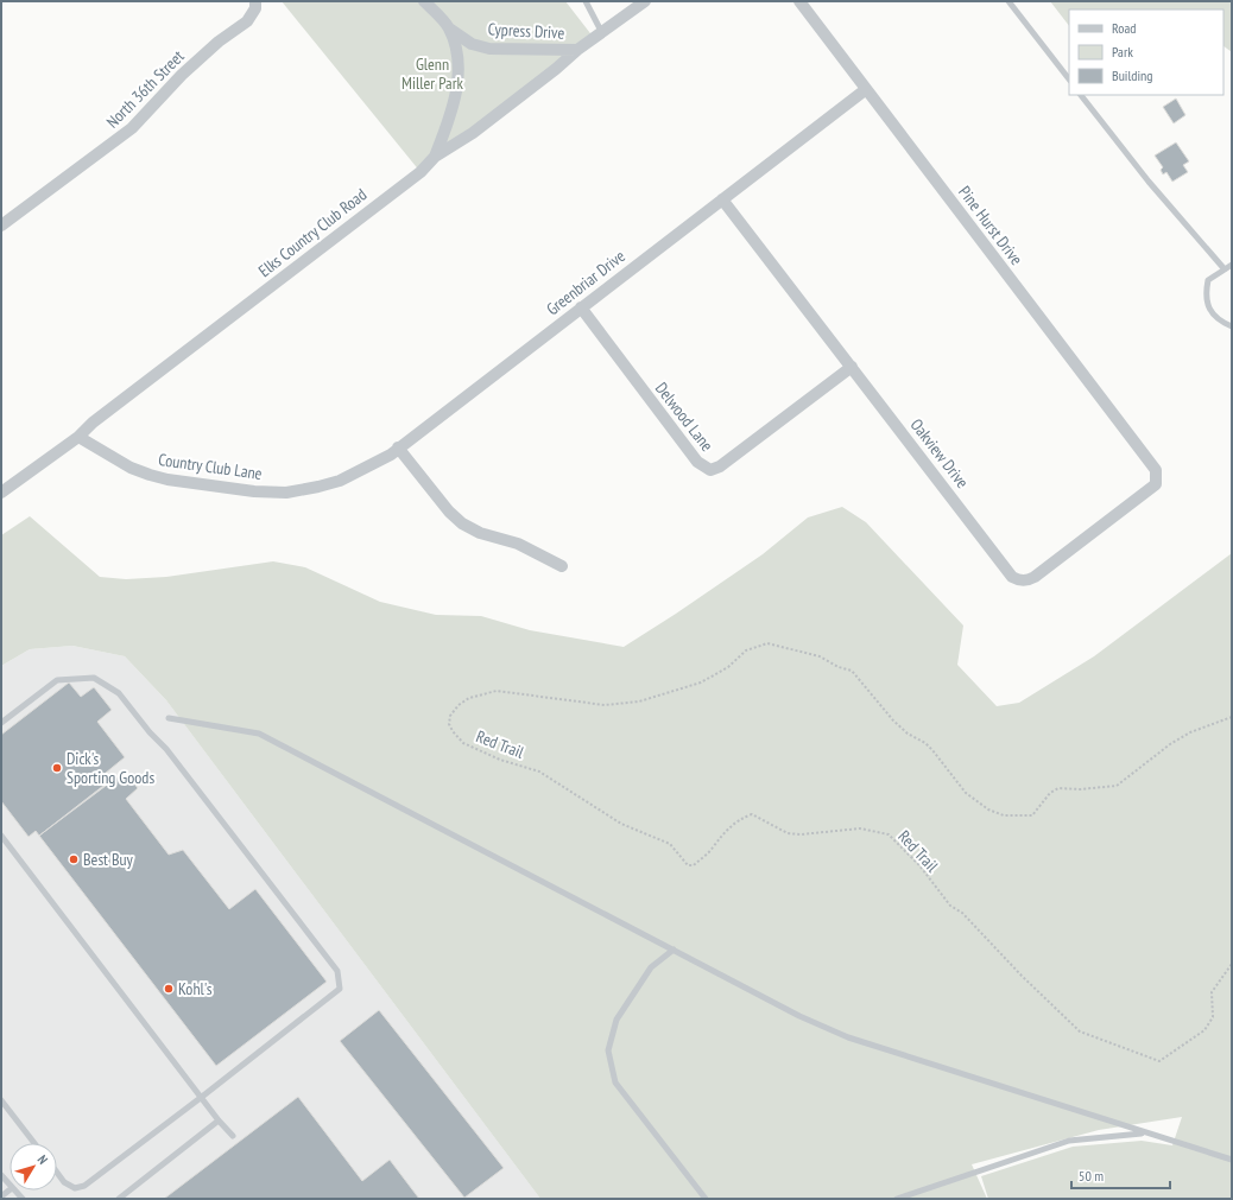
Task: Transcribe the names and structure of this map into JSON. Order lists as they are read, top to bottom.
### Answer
{
  "streets": {
    "street": [
      "Cypress Drive",
      "North 36th Street",
      "Pine Hurst Drive",
      "Elks Country Club Road",
      "Greenbriar Drive",
      "Delwood Lane",
      "Oakview Drive",
      "Country Club Lane"
    ],
    "path": ["Red Trail"]
  },
  "crossings": [
    ["Cypress Drive", "Elks Country Club Road"],
    ["Pine Hurst Drive", "Greenbriar Drive"],
    ["Pine Hurst Drive", "Oakview Drive"],
    ["Elks Country Club Road", "Country Club Lane"],
    ["Greenbriar Drive", "Delwood Lane"],
    ["Greenbriar Drive", "Oakview Drive"],
    ["Greenbriar Drive", "Country Club Lane"],
    ["Delwood Lane", "Oakview Drive"]
  ],
  "parks": ["Glenn Miller Park"],
  "places": ["Dick's Sporting Goods", "Best Buy", "Kohl's"],
  "legend": ["Road", "Park", "Building"],
  "scale_bar": "50 m",
  "north": "top right"
}
